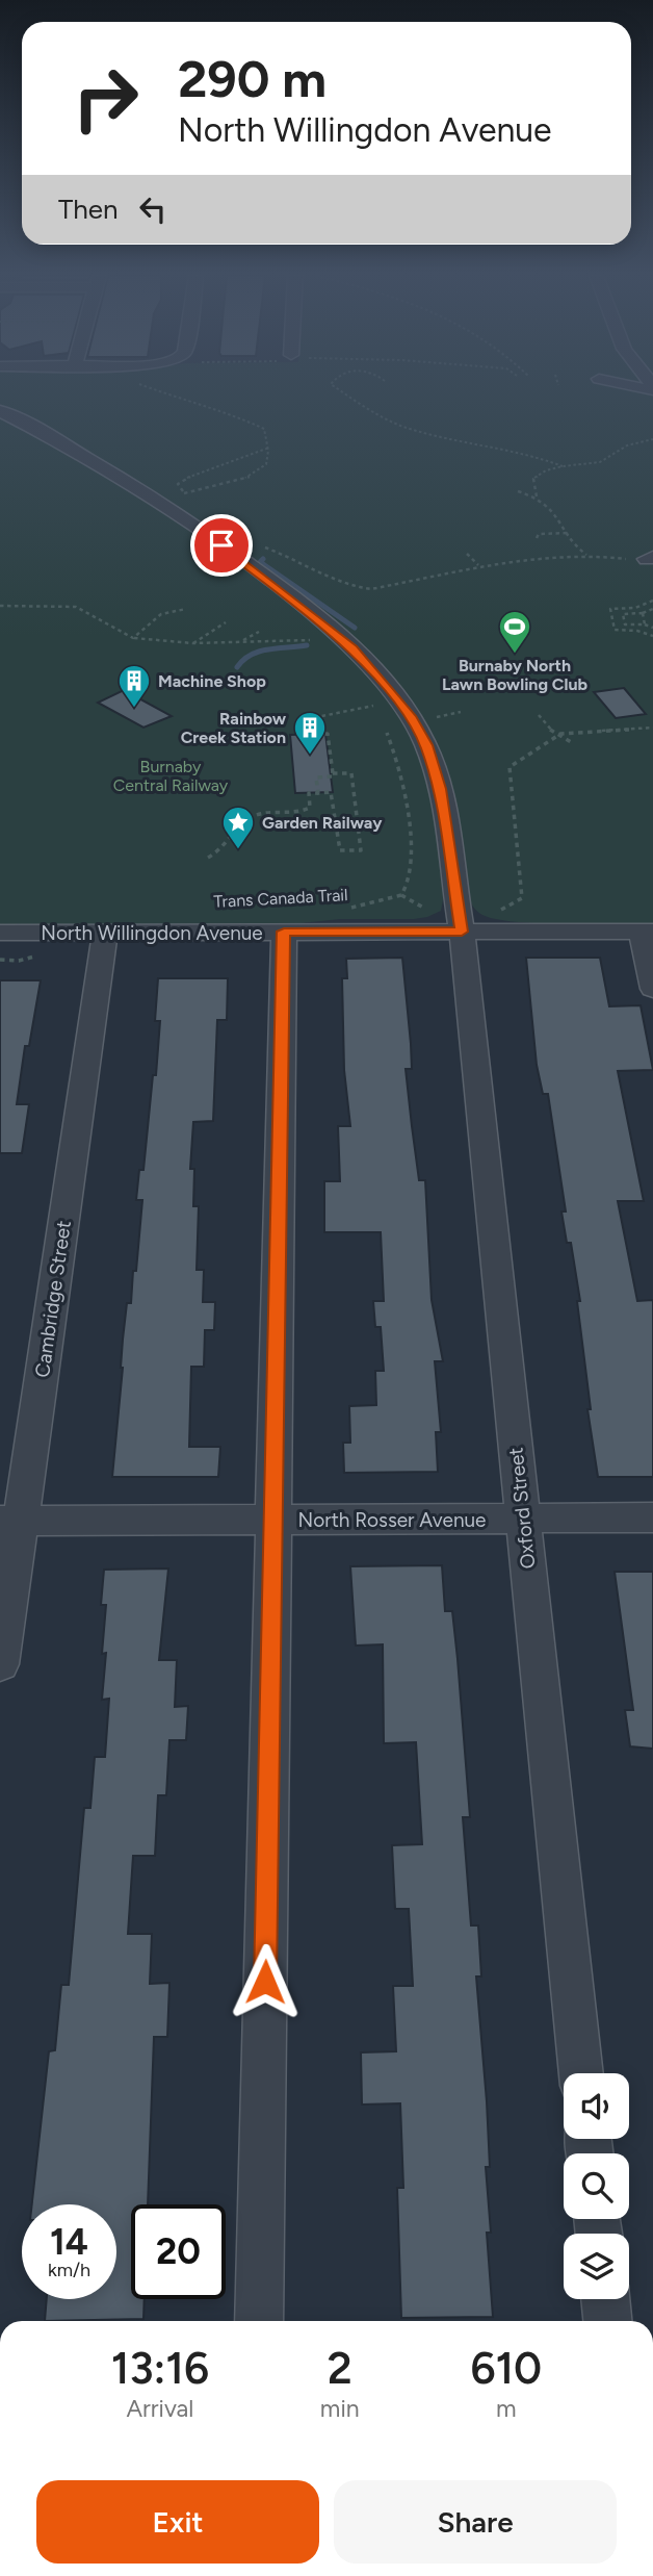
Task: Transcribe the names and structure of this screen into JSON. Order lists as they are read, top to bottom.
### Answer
{
  "streets": {
    "street": [
      "North Willingdon Avenue",
      "Cambridge Street",
      "Oxford Street",
      "North Rosser Avenue"
    ],
    "path": ["Trans Canada Trail"]
  },
  "crossings": [
    ["North Willingdon Avenue", "Cambridge Street"],
    ["North Willingdon Avenue", "Oxford Street"],
    ["Cambridge Street", "North Rosser Avenue"],
    ["Oxford Street", "North Rosser Avenue"]
  ],
  "parks": ["Burnaby Central Railway"],
  "places": {
    "sports": ["Burnaby North Lawn Bowling Club"],
    "building": ["Machine Shop", "Rainbow Creek Station"],
    "place": ["Garden Railway"]
  },
  "page": {
    "turn": ["290 m", "North Willingdon Avenue"],
    "then": "Then",
    "speed": "14 km/h",
    "limit": "20",
    "eta": [
      "13:16",
      "Arrival",
      "2",
      "min",
      "610",
      "m"
    ],
    "buttons": ["Exit", "Share"]
  }
}
